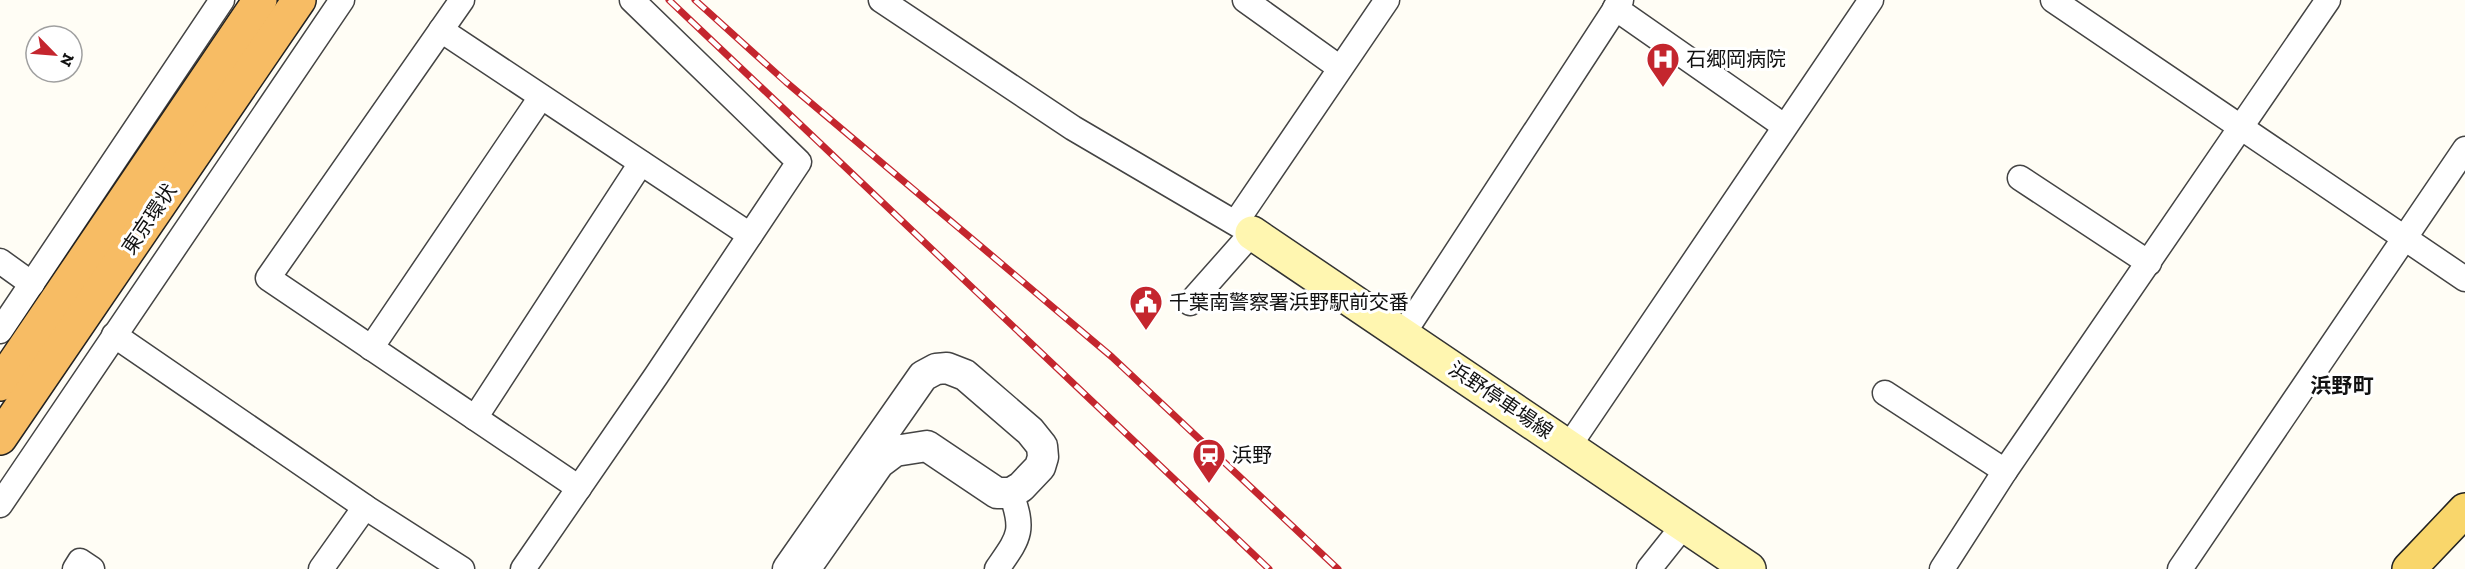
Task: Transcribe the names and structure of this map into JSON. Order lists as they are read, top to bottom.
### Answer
{
  "streets": {
    "highway": ["東京環状"],
    "main road": ["浜野停車場線"]
  },
  "districts": ["浜野町"],
  "places": {
    "hospital": ["石郷岡病院"],
    "public building": ["千葉南警察署浜野駅前交番"],
    "station": ["浜野"]
  },
  "north": "bottom right"
}
